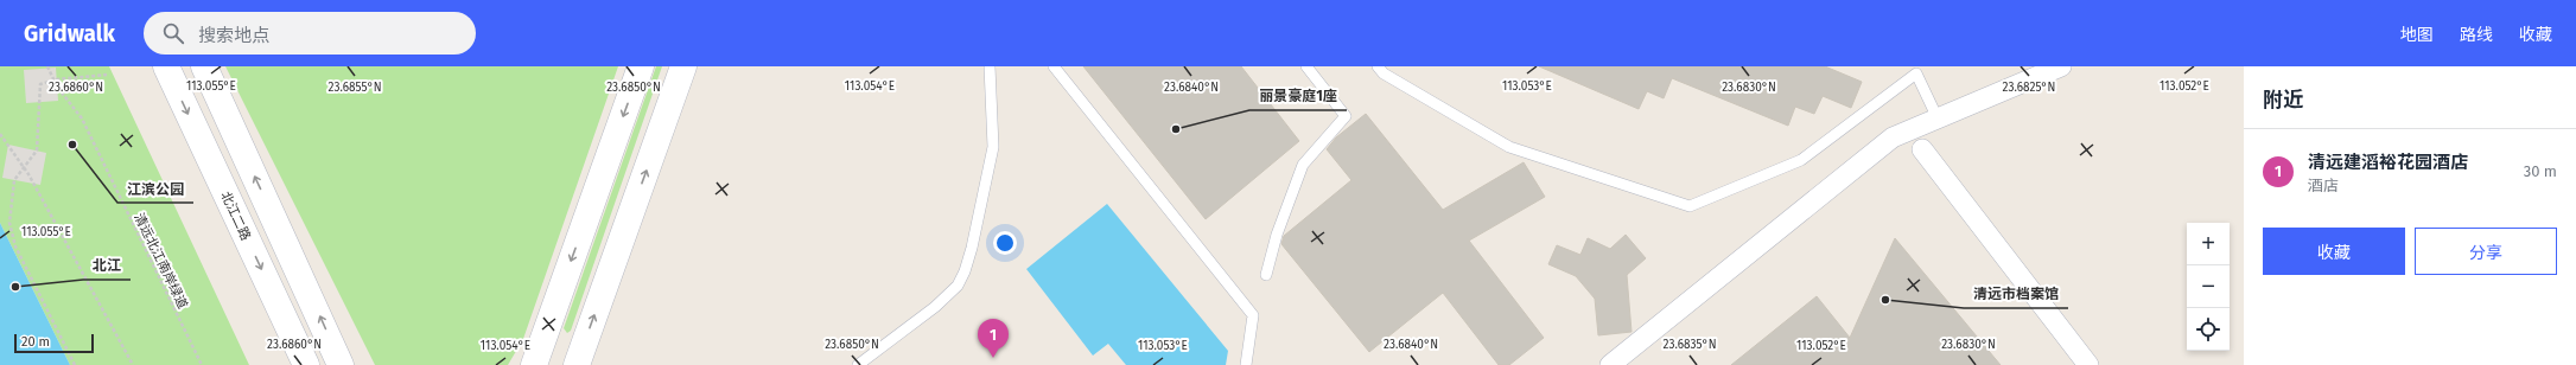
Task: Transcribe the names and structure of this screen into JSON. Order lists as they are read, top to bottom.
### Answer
{
  "streets": {
    "main road": ["北江二路"],
    "path": ["清远北江南岸绿道"]
  },
  "places": [
    "丽景豪庭1座",
    "江滨公园",
    "北江",
    "清远市档案馆"
  ],
  "scale_bar": "20 m",
  "page": {
    "header": "Gridwalk",
    "search": "搜索地点",
    "nav": ["地图", "路线", "收藏"],
    "heading": "附近",
    "list": [
      {
        "mark": "1",
        "name": "清远建滔裕花园酒店",
        "note": "酒店",
        "value": "30 m"
      }
    ],
    "buttons": ["收藏", "分享"],
    "map_buttons": ["+", "−"],
    "pins": "1",
    "scale": "20 m"
  },
  "coordinates": [
    "113.055°E",
    "113.054°E",
    "113.053°E",
    "113.052°E",
    "23.6860°N",
    "23.6855°N",
    "23.6850°N",
    "23.6840°N",
    "23.6830°N",
    "23.6825°N",
    "23.6835°N"
  ]
}
